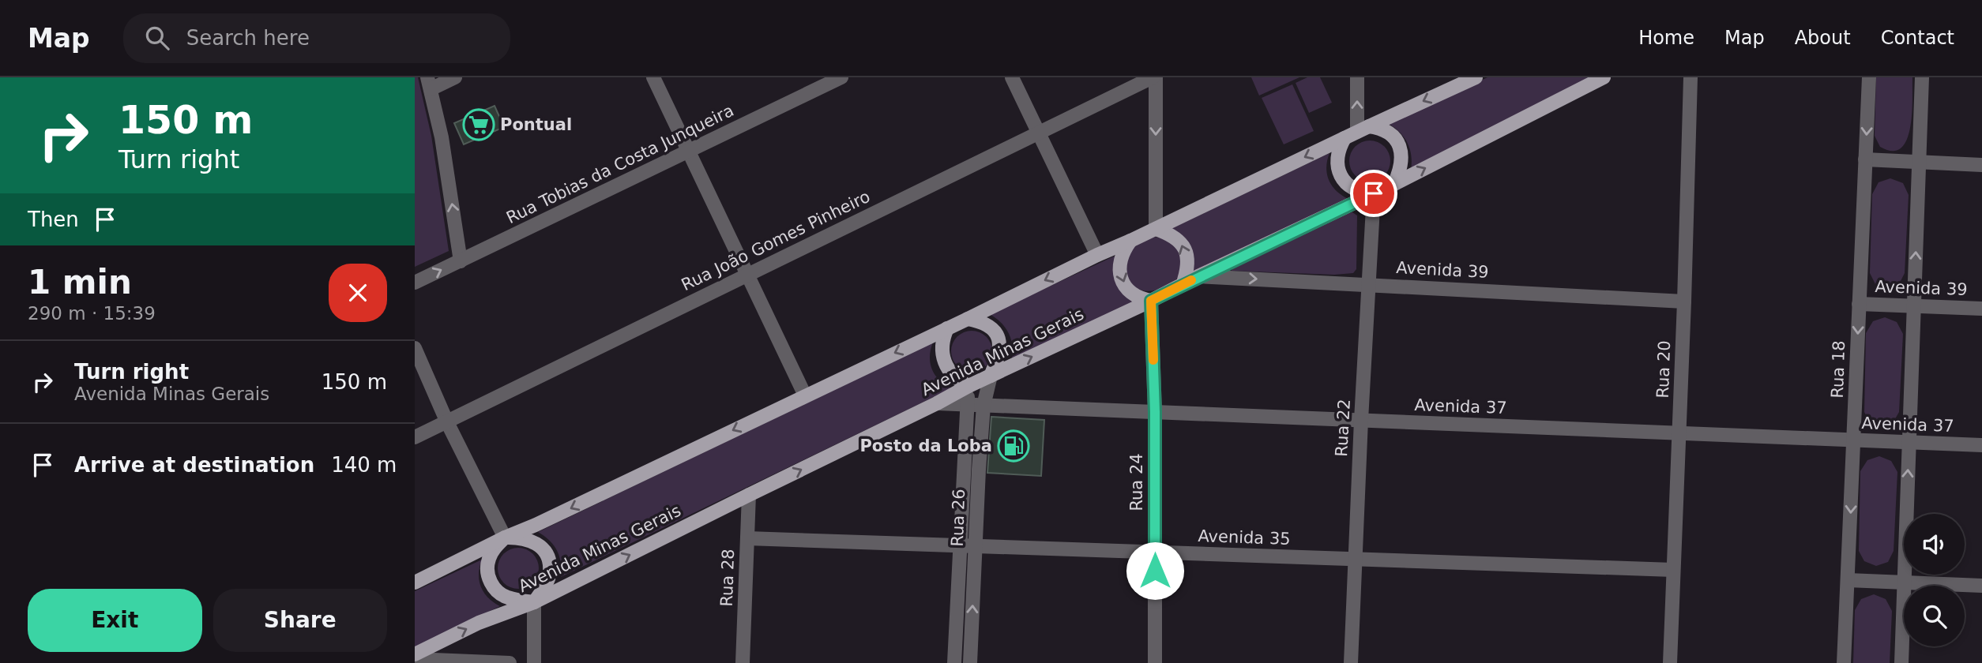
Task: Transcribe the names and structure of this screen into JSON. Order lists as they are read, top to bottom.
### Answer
{
  "streets": {
    "main road": ["Avenida Minas Gerais"],
    "street": [
      "Rua Tobias da Costa Junqueira",
      "Rua João Gomes Pinheiro",
      "Avenida 39",
      "Rua 20",
      "Rua 18",
      "Avenida 37",
      "Rua 22",
      "Rua 24",
      "Rua 26",
      "Avenida 35",
      "Rua 28"
    ]
  },
  "crossings": [
    ["Avenida 39", "Avenida Minas Gerais"],
    ["Avenida 39", "Rua 20"],
    ["Avenida 39", "Rua 18"],
    ["Avenida 39", "Rua 22"],
    ["Avenida Minas Gerais", "Avenida 37"],
    ["Avenida Minas Gerais", "Rua 22"],
    ["Avenida Minas Gerais", "Rua 24"],
    ["Avenida Minas Gerais", "Rua 26"],
    ["Avenida Minas Gerais", "Rua 28"],
    ["Rua 20", "Avenida 37"],
    ["Rua 20", "Avenida 35"],
    ["Rua 18", "Avenida 37"],
    ["Avenida 37", "Rua 22"],
    ["Avenida 37", "Rua 24"],
    ["Avenida 37", "Rua 26"],
    ["Rua 22", "Avenida 35"],
    ["Rua 24", "Avenida 35"],
    ["Rua 26", "Avenida 35"],
    ["Avenida 35", "Rua 28"]
  ],
  "places": {
    "supermarket": ["Pontual"],
    "fuel station": ["Posto da Loba"]
  },
  "page": {
    "header": "Map",
    "search": "Search here",
    "nav": [
      "Home",
      "Map",
      "About",
      "Contact"
    ],
    "turn": ["150 m", "Turn right"],
    "then": "Then",
    "heading": ["1 min", "290 m · 15:39"],
    "list": [
      {
        "name": "Turn right",
        "note": "Avenida Minas Gerais",
        "value": "150 m"
      },
      {
        "name": "Arrive at destination",
        "value": "140 m"
      }
    ],
    "buttons": ["Exit", "Share"]
  }
}
